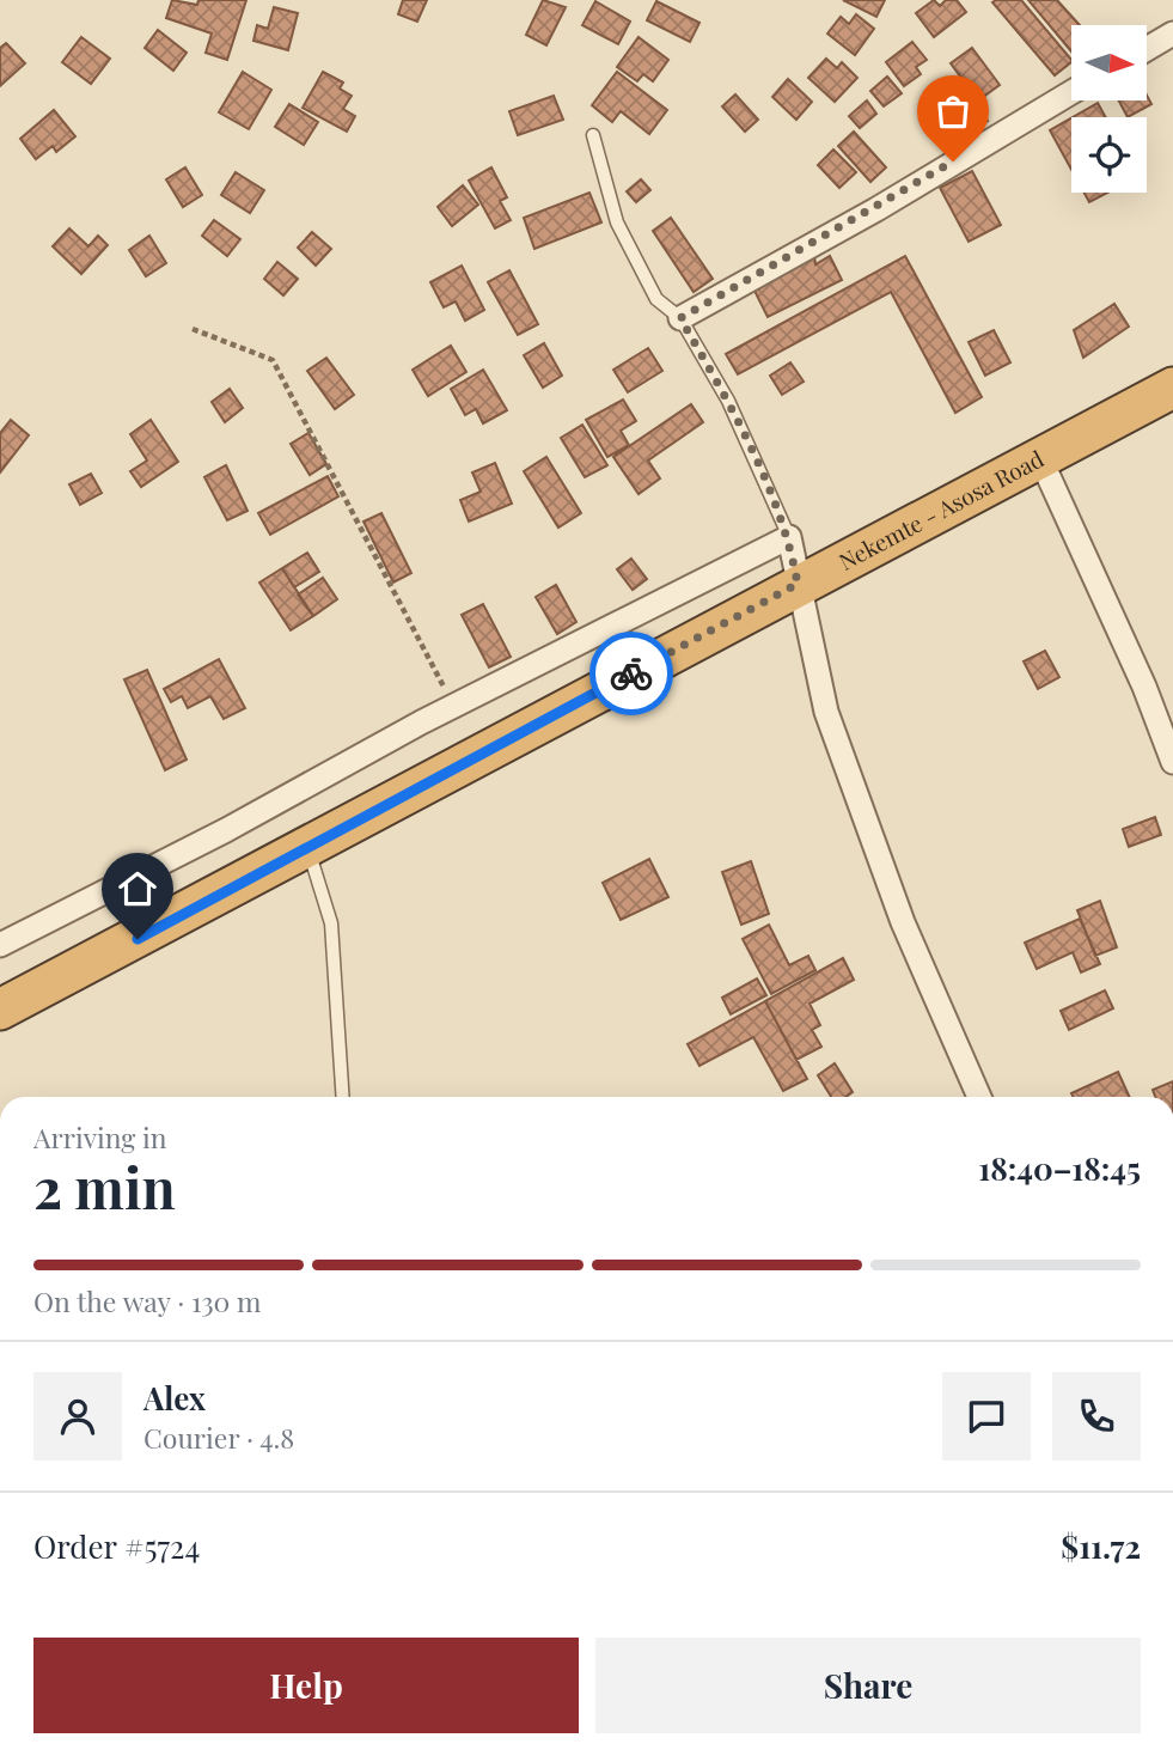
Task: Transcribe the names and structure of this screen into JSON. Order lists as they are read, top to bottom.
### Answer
{
  "streets": {
    "highway": ["Nekemte - Asosa Road"]
  },
  "north": "right",
  "page": {
    "heading": ["2 min", "Arriving in", "18:40–18:45"],
    "panel": [
      "Alex",
      "Courier · 4.8",
      "Order #5724",
      "$11.72"
    ],
    "bar": "On the way · 130 m",
    "buttons": ["Help", "Share"]
  }
}
